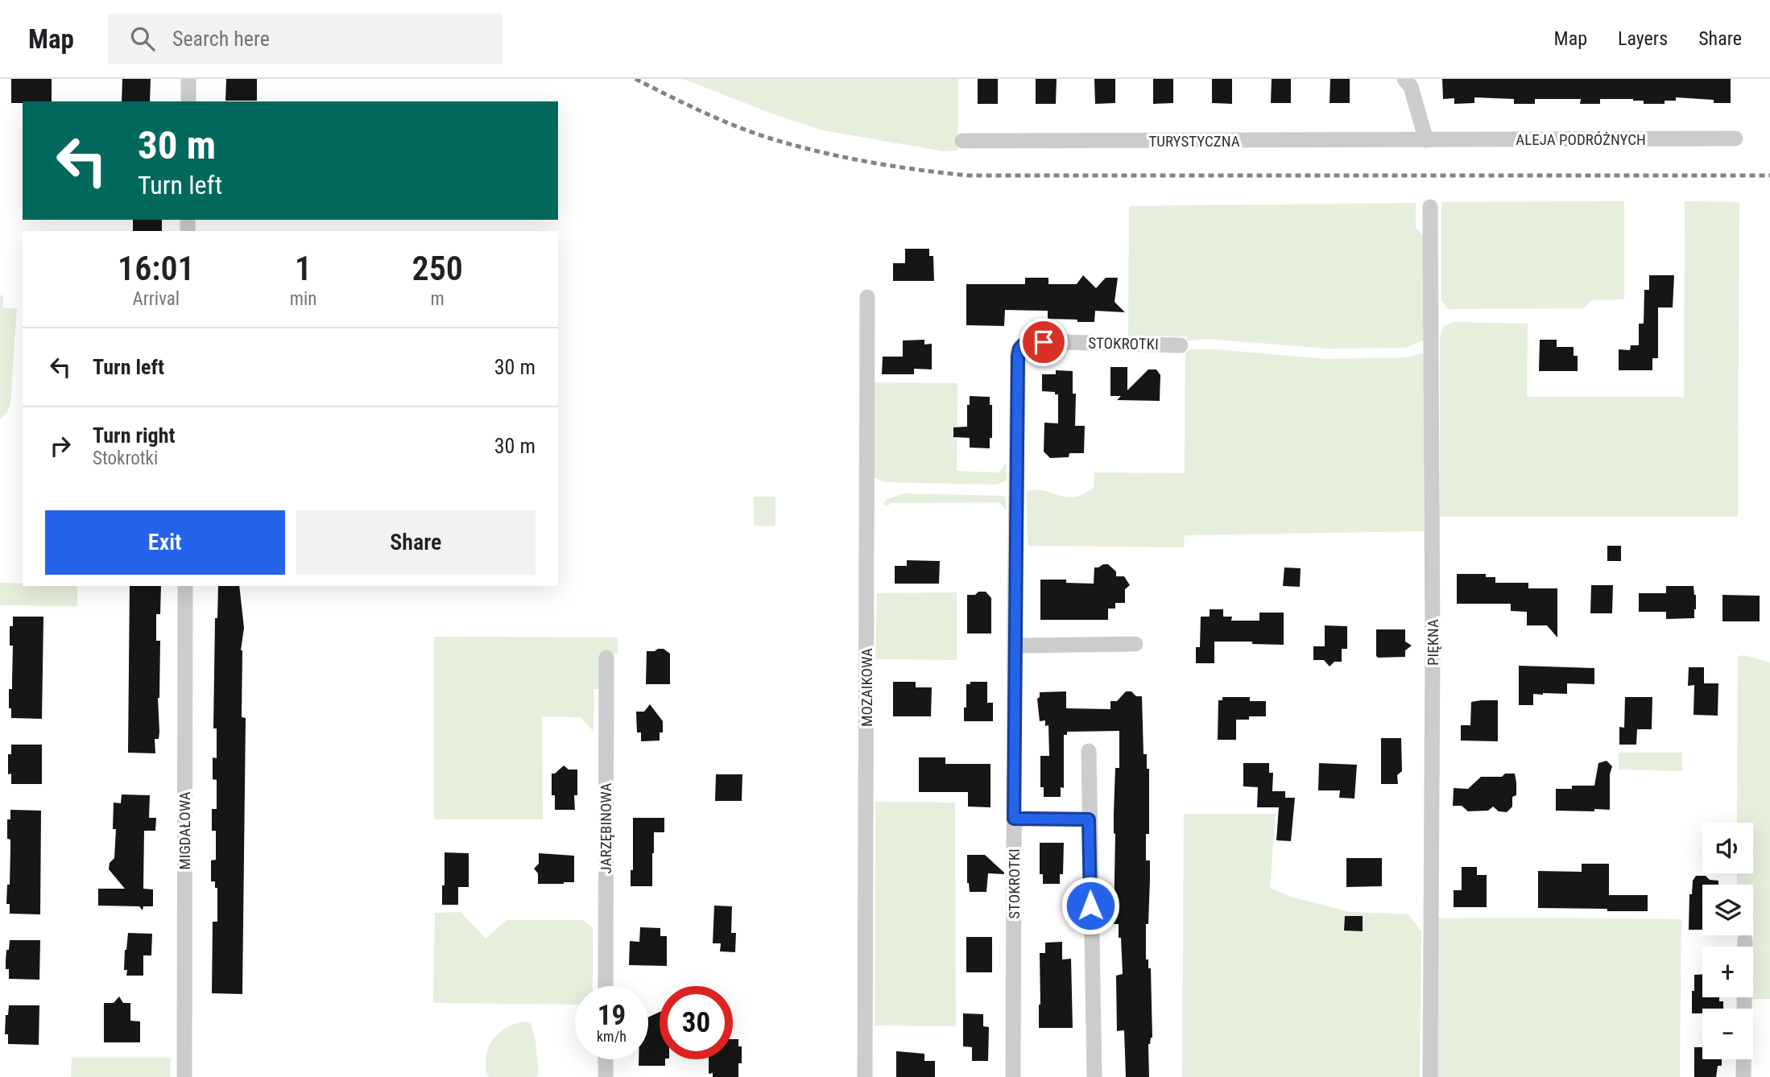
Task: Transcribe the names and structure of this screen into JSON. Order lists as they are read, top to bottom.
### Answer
{
  "streets": {
    "street": [
      "ALEJA PODRÓŻNYCH",
      "TURYSTYCZNA",
      "STOKROTKI",
      "PIĘKNA",
      "MOZAIKOWA",
      "JARZĘBINOWA",
      "MIGDAŁOWA"
    ]
  },
  "crossings": [
    ["ALEJA PODRÓŻNYCH", "TURYSTYCZNA"]
  ],
  "page": {
    "header": "Map",
    "search": "Search here",
    "nav": ["Map", "Layers", "Share"],
    "turn": ["30 m", "Turn left"],
    "eta": [
      "16:01",
      "Arrival",
      "1",
      "min",
      "250",
      "m"
    ],
    "list": [
      {
        "name": "Turn left",
        "value": "30 m"
      },
      {
        "name": "Turn right",
        "note": "Stokrotki",
        "value": "30 m"
      }
    ],
    "buttons": ["Exit", "Share"],
    "map_buttons": ["+", "−"],
    "speed": "19 km/h",
    "limit": "30"
  }
}
